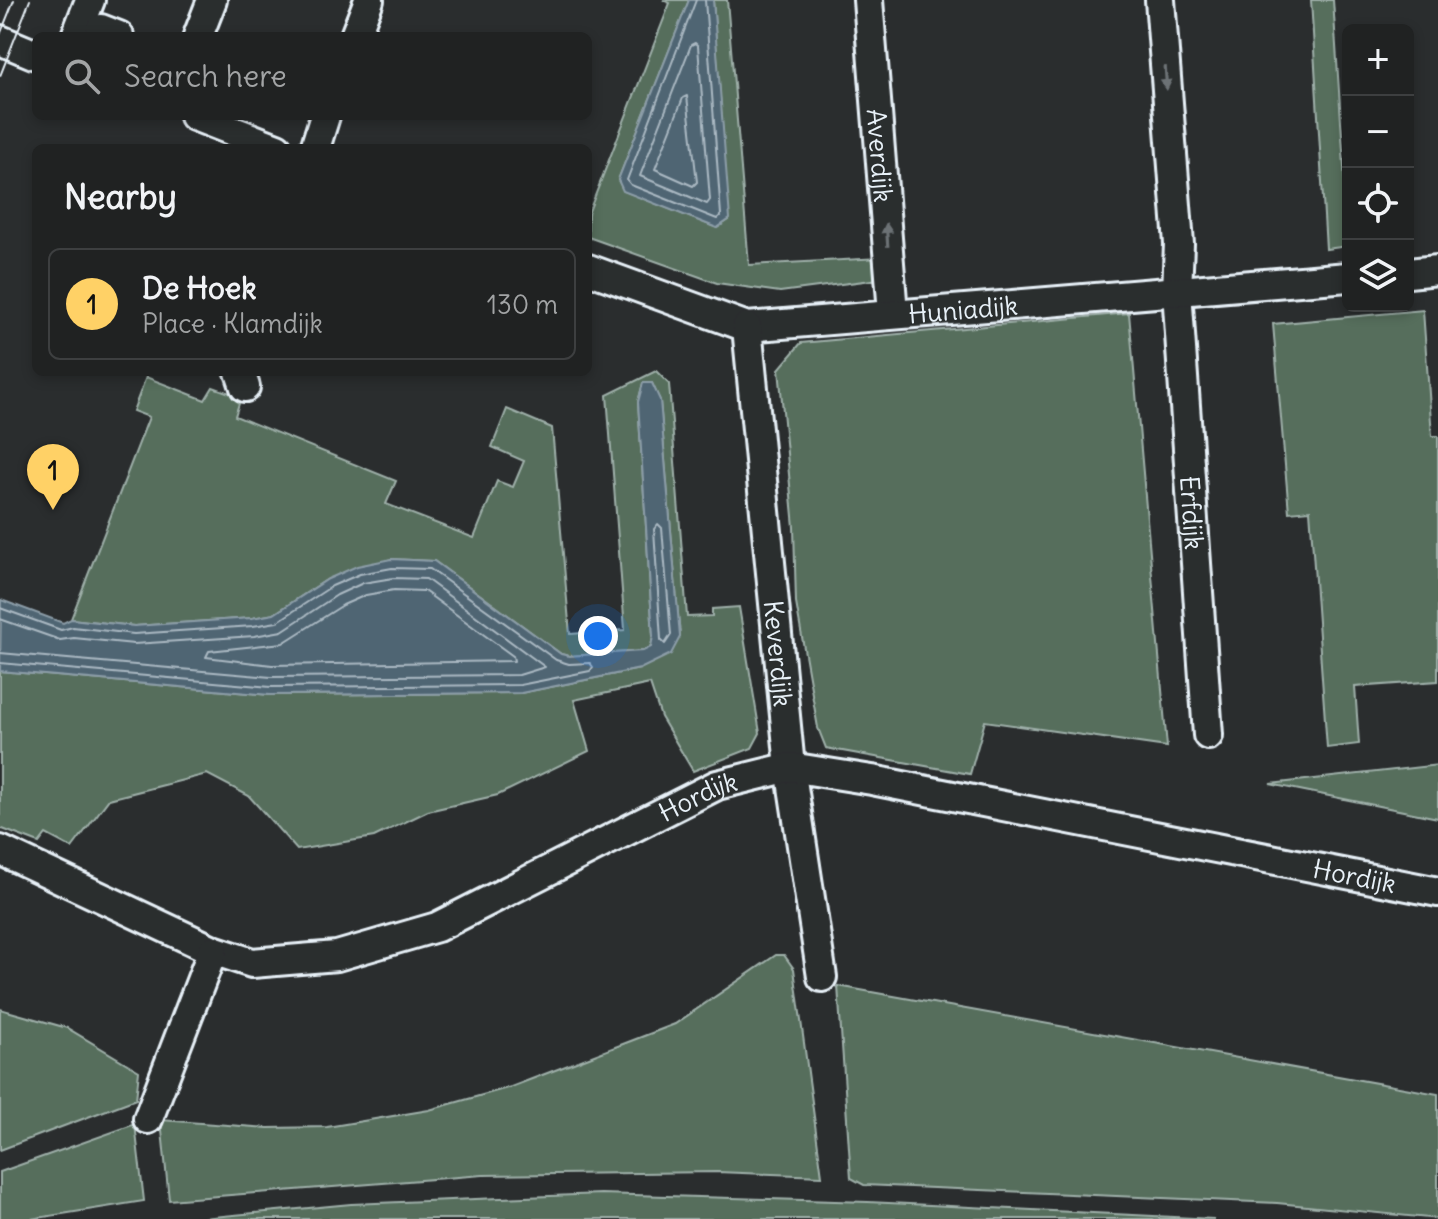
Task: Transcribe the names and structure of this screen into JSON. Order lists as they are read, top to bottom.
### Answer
{
  "streets": {
    "street": [
      "Averdijk",
      "Huniadijk",
      "Erfdijk",
      "Keverdijk",
      "Hordijk"
    ]
  },
  "crossings": [
    ["Averdijk", "Huniadijk"],
    ["Huniadijk", "Erfdijk"],
    ["Huniadijk", "Keverdijk"],
    ["Keverdijk", "Hordijk"]
  ],
  "one_way": ["Averdijk"],
  "page": {
    "map_buttons": ["+", "−"],
    "search": "Search here",
    "heading": "Nearby",
    "list": [
      {
        "mark": "1",
        "name": "De Hoek",
        "note": "Place · Klamdijk",
        "value": "130 m"
      }
    ],
    "pins": "1"
  }
}
